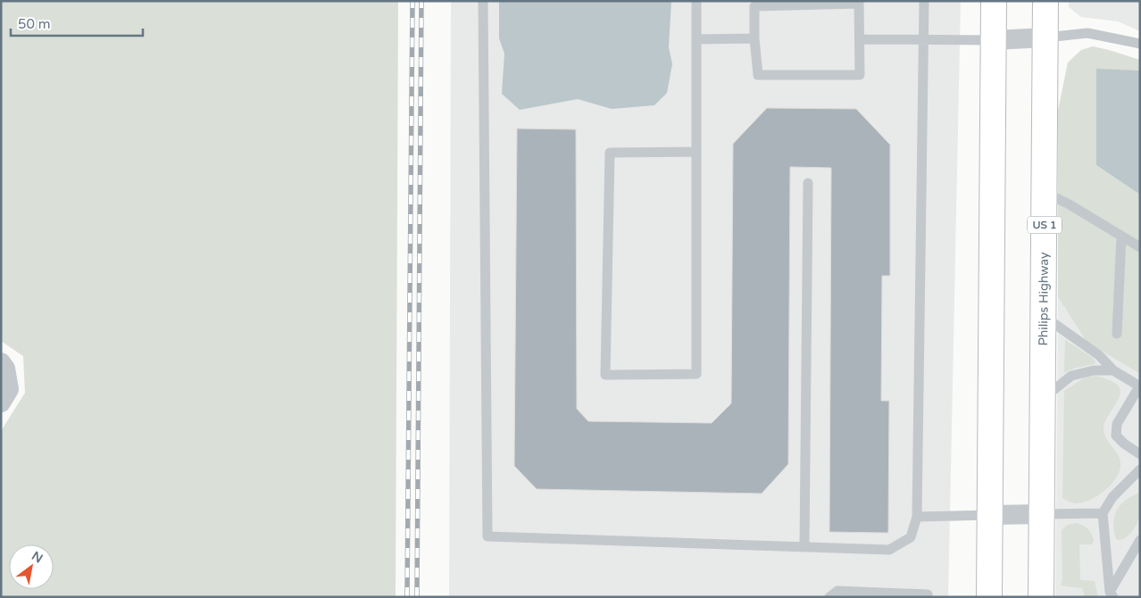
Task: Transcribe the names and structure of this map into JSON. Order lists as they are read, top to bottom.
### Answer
{
  "streets": {
    "main road": ["US 1", "Philips Highway"]
  },
  "scale_bar": "50 m",
  "north": "top right"
}
